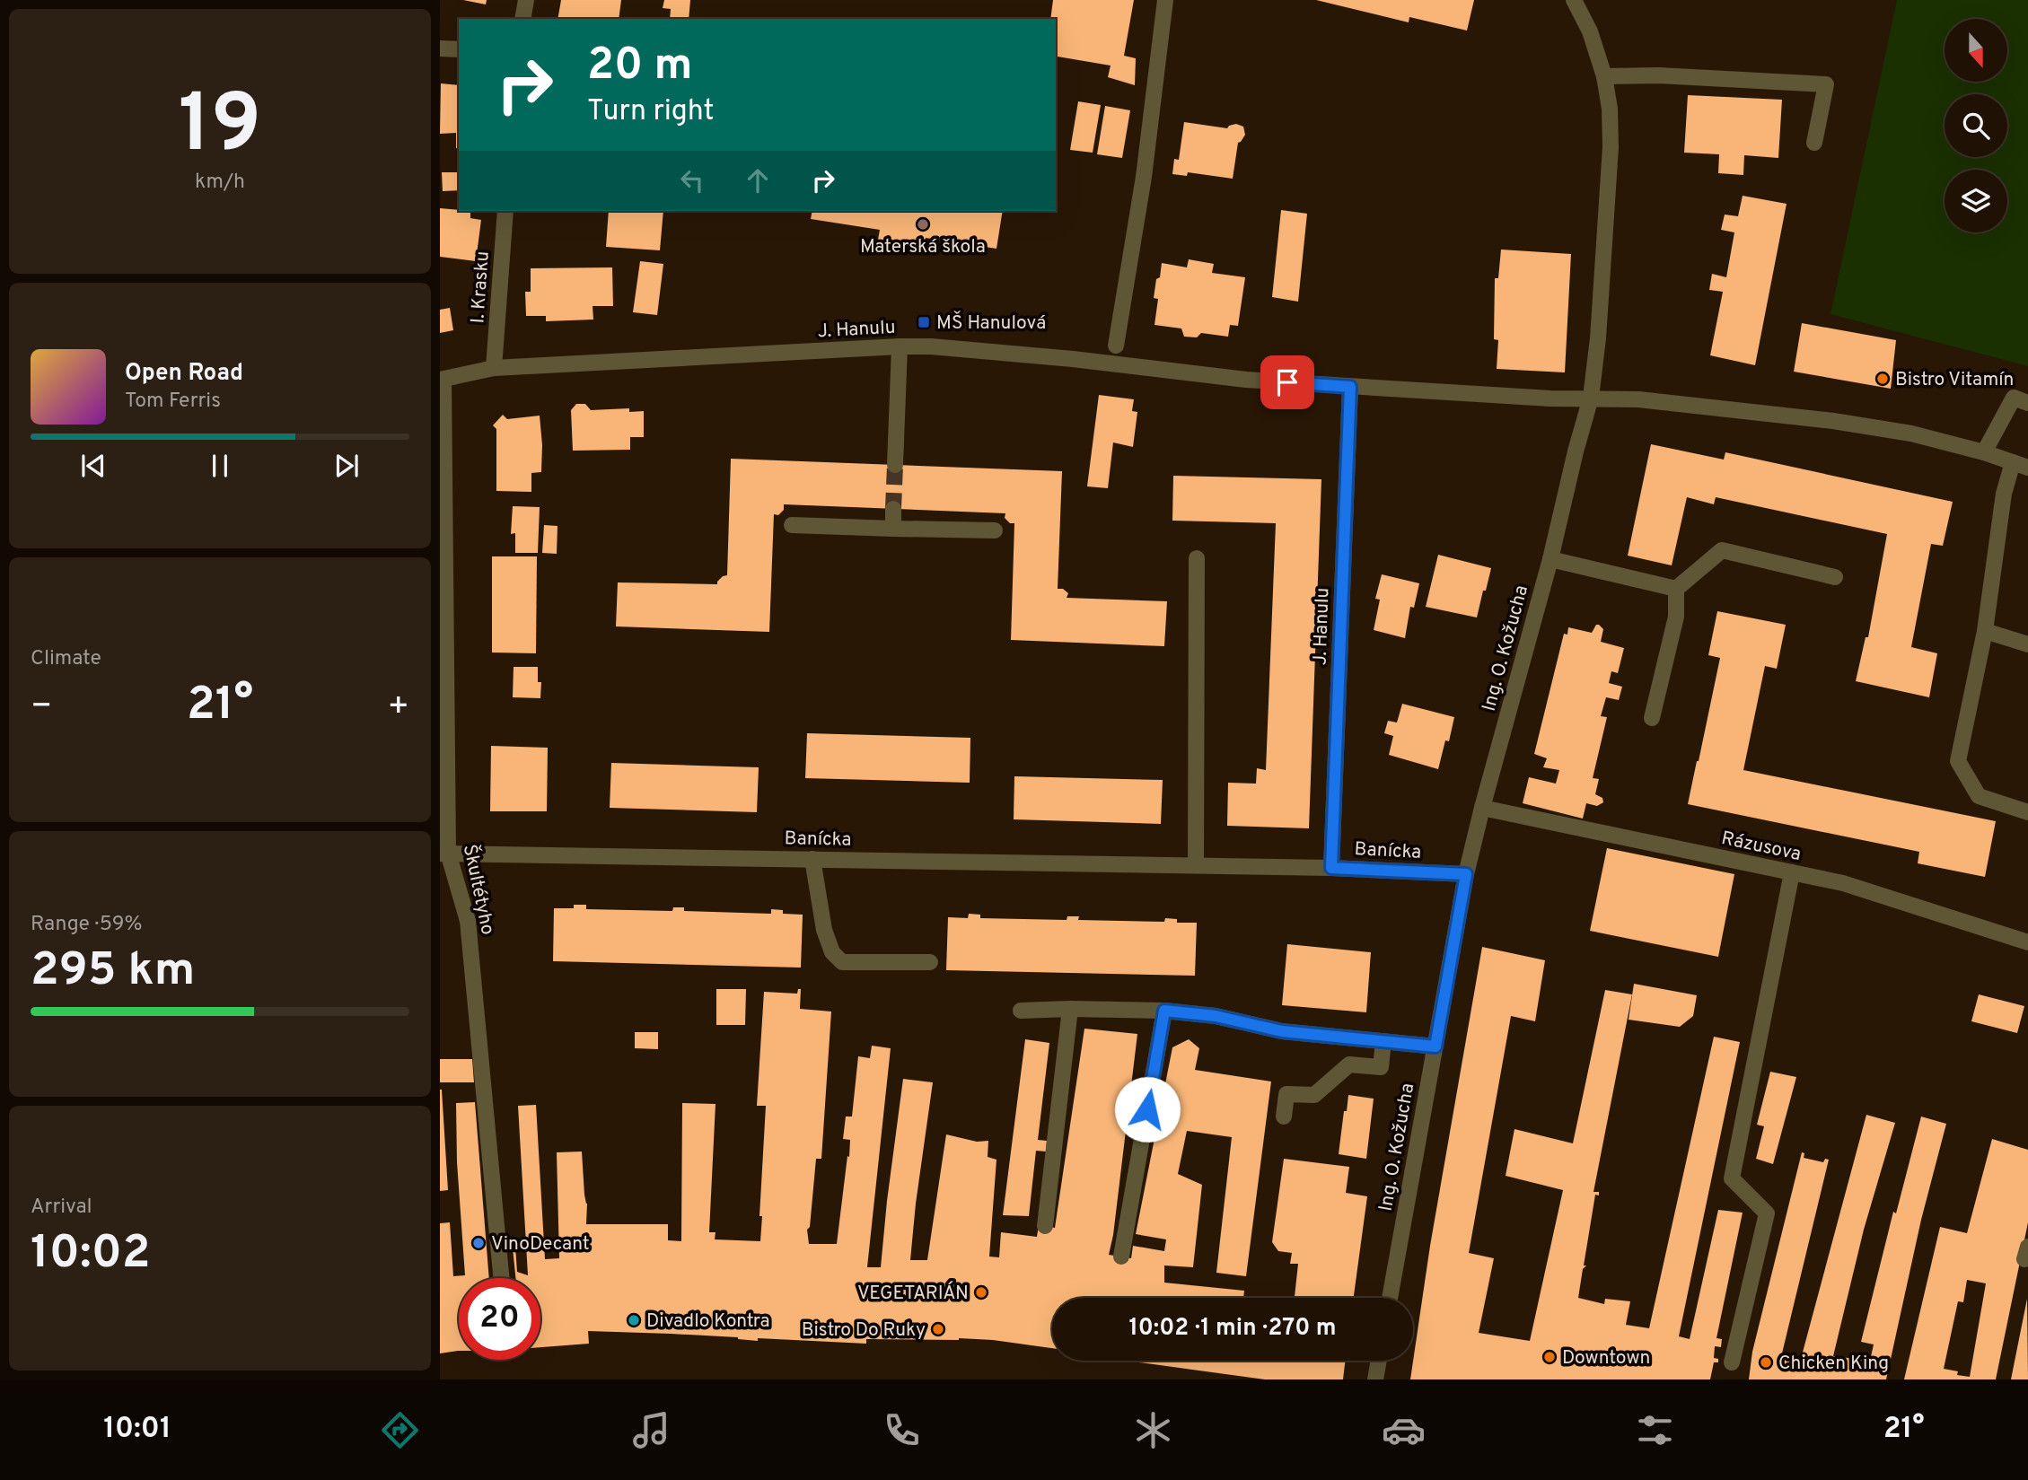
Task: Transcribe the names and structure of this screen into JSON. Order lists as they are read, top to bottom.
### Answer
{
  "streets": {
    "street": [
      "I. Krasku",
      "J. Hanulu",
      "Ing. O. Kožucha",
      "Banícka",
      "Rázusova",
      "Škultétyho"
    ]
  },
  "crossings": [
    ["I. Krasku", "J. Hanulu"],
    ["J. Hanulu", "Ing. O. Kožucha"],
    ["J. Hanulu", "Banícka"],
    ["J. Hanulu", "Škultétyho"],
    ["Ing. O. Kožucha", "Banícka"],
    ["Ing. O. Kožucha", "Rázusova"],
    ["Banícka", "Škultétyho"]
  ],
  "places": {
    "other": [
      "Materská škola",
      "Bistro Vitamín",
      "VinoDecant",
      "VEGETARIÁN",
      "Divadlo Kontra",
      "Bistro Do Ruky",
      "Downtown",
      "Chicken King"
    ],
    "transit": ["MŠ Hanulová"]
  },
  "north": "bottom",
  "page": {
    "tile": [
      ["19", "km/h"],
      "Climate",
      ["Range · 59%", "295 km"],
      ["Arrival", "10:02"]
    ],
    "turn": ["20 m", "Turn right"],
    "song": ["Open Road", "Tom Ferris"],
    "heat": ["−", "21°", "+"],
    "limit": "20",
    "trip": "10:02 · 1 min · 270 m",
    "tabs": ["10:01", "21°"]
  }
}
